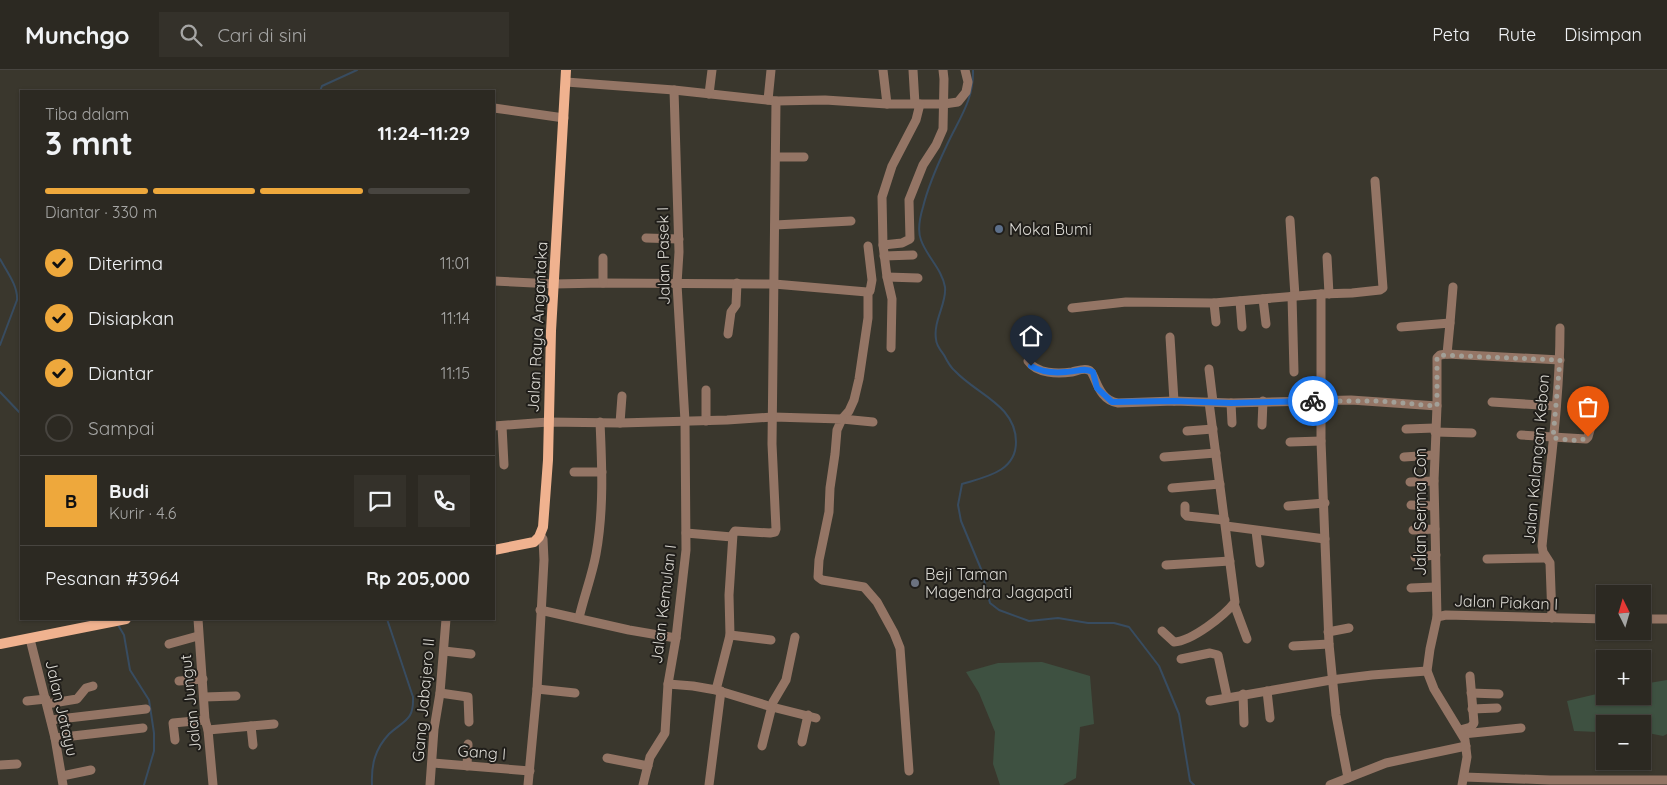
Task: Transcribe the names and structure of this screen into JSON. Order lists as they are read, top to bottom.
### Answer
{
  "streets": {
    "main road": ["Jalan Raya Angantaka"],
    "street": [
      "Jalan Pasek I",
      "Jalan Kalangan Kebon",
      "Jalan Serma Con",
      "Jalan Piakan I",
      "Jalan Kemulan I",
      "Gang Jabajero II",
      "Jalan Jungut",
      "Jalan Jatayu",
      "Gang I"
    ]
  },
  "crossings": [
    ["Jalan Pasek I", "Jalan Kemulan I"],
    ["Jalan Kalangan Kebon", "Jalan Piakan I"],
    ["Jalan Serma Con", "Jalan Piakan I"],
    ["Gang Jabajero II", "Gang I"]
  ],
  "places": ["Moka Bumi", "Beji Taman Magendra Jagapati"],
  "north": "top",
  "page": {
    "header": "Munchgo",
    "search": "Cari di sini",
    "nav": ["Peta", "Rute", "Disimpan"],
    "heading": ["3 mnt", "Tiba dalam", "11:24–11:29"],
    "panel": [
      "Budi",
      "Kurir · 4.6",
      "Pesanan #3964",
      "Rp 205,000"
    ],
    "bar": "Diantar · 330 m",
    "list": [
      ["Diterima", "11:01"],
      ["Disiapkan", "11:14"],
      ["Diantar", "11:15"],
      "Sampai"
    ],
    "round": "B",
    "map_buttons": ["+", "−"]
  }
}
